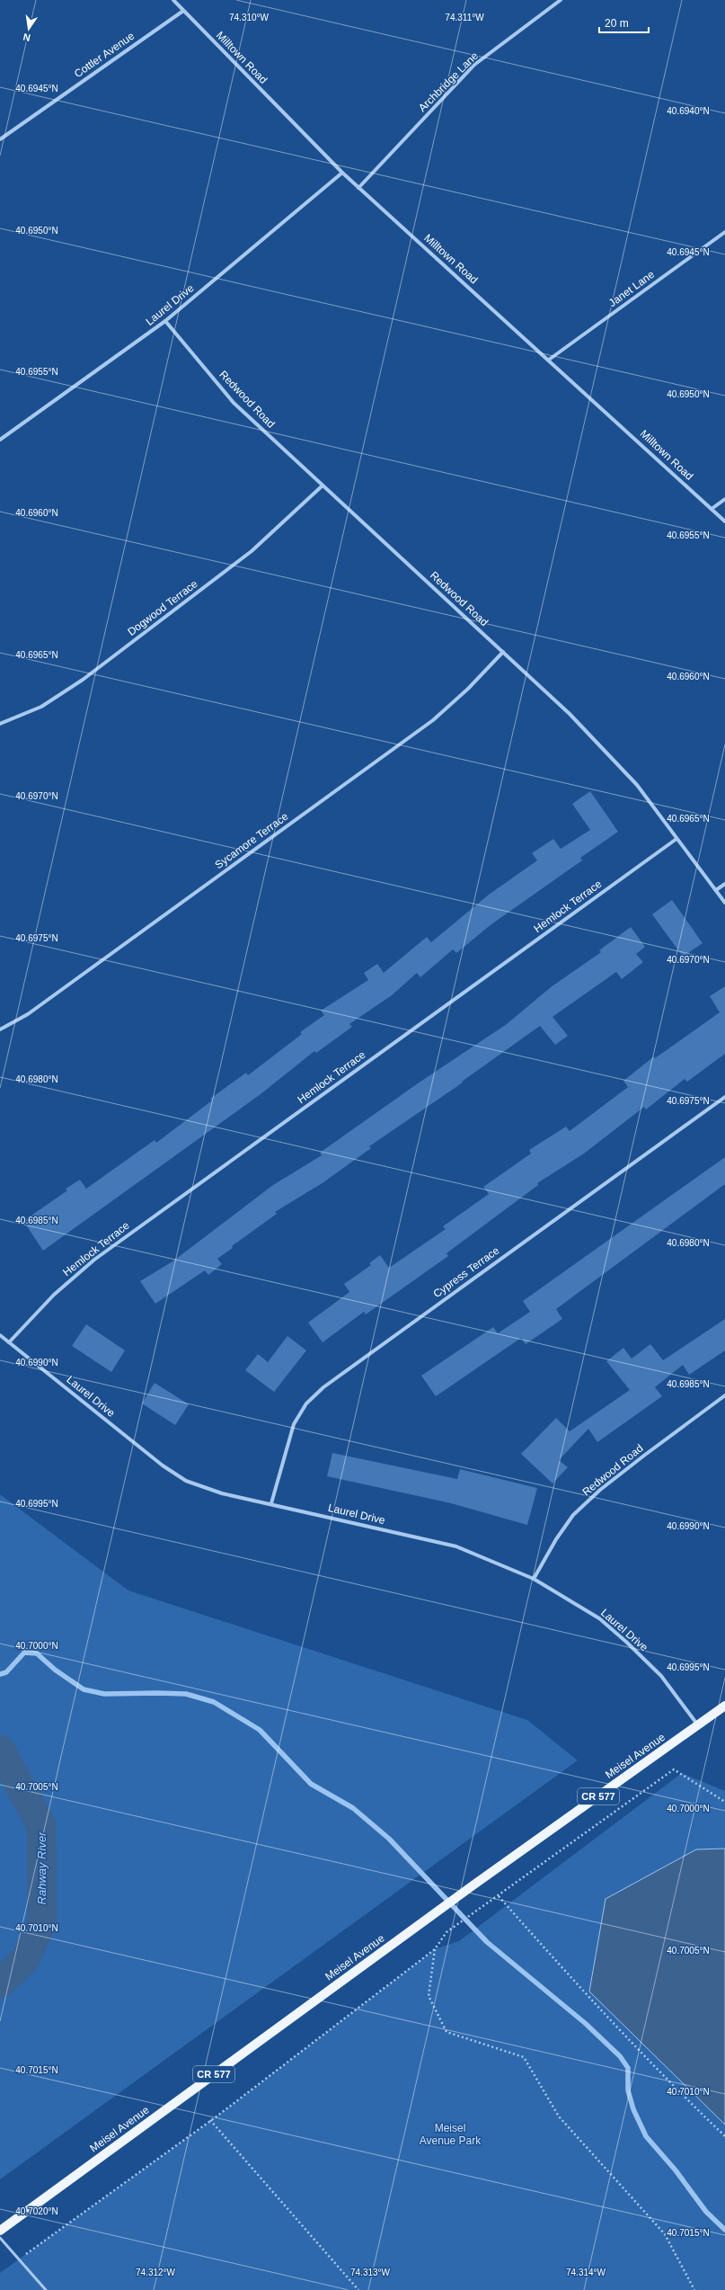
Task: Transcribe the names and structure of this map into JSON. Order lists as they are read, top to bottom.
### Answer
{
  "streets": {
    "main road": ["Meisel Avenue", "CR 577"],
    "street": [
      "Cottler Avenue",
      "Milltown Road",
      "Archbridge Lane",
      "Janet Lane",
      "Laurel Drive",
      "Redwood Road",
      "Dogwood Terrace",
      "Sycamore Terrace",
      "Hemlock Terrace",
      "Cypress Terrace"
    ]
  },
  "crossings": [
    ["Cottler Avenue", "Milltown Road"],
    ["Milltown Road", "Archbridge Lane"],
    ["Milltown Road", "Janet Lane"],
    ["Milltown Road", "Laurel Drive"],
    ["Laurel Drive", "Redwood Road"],
    ["Laurel Drive", "Hemlock Terrace"],
    ["Laurel Drive", "Cypress Terrace"],
    ["Laurel Drive", "Meisel Avenue"],
    ["Redwood Road", "Dogwood Terrace"],
    ["Redwood Road", "Sycamore Terrace"],
    ["Redwood Road", "Hemlock Terrace"]
  ],
  "water": ["Rahway River"],
  "parks": ["Meisel Avenue Park"],
  "scale_bar": "20 m",
  "north": "bottom",
  "coordinates": [
    "74.310°W",
    "74.311°W",
    "40.6945°N",
    "40.6940°N",
    "40.6950°N",
    "40.6955°N",
    "40.6960°N",
    "40.6965°N",
    "40.6970°N",
    "40.6975°N",
    "40.6980°N",
    "40.6985°N",
    "40.6990°N",
    "40.6995°N",
    "40.7000°N",
    "40.7005°N",
    "40.7010°N",
    "40.7015°N",
    "40.7020°N",
    "74.312°W",
    "74.313°W",
    "74.314°W"
  ]
}
